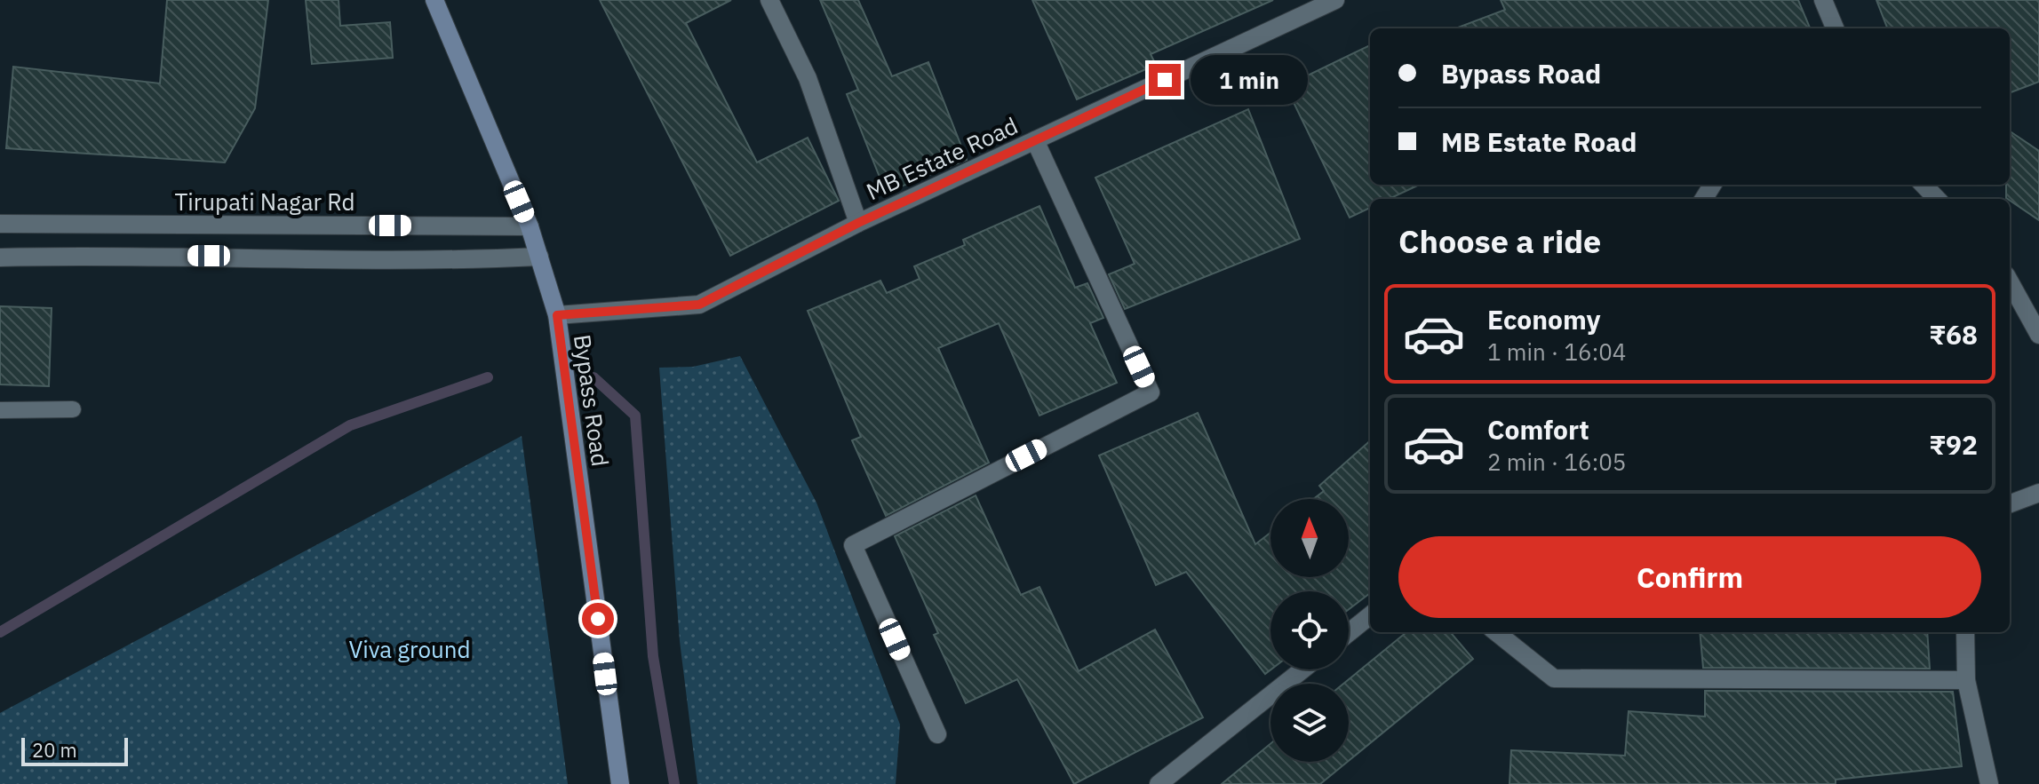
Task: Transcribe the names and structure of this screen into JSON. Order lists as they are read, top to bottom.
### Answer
{
  "streets": {
    "main road": ["Bypass Road"],
    "street": ["MB Estate Road", "Tirupati Nagar Rd"]
  },
  "crossings": [
    ["MB Estate Road", "Bypass Road"],
    ["Tirupati Nagar Rd", "Bypass Road"]
  ],
  "parks": ["Viva ground"],
  "scale_bar": "20 m",
  "north": "top",
  "page": {
    "banner": ["Bypass Road", "MB Estate Road"],
    "bubble": "1 min",
    "heading": "Choose a ride",
    "list": [
      {
        "name": "Economy",
        "note": "1 min · 16:04",
        "value": "₹68"
      },
      {
        "name": "Comfort",
        "note": "2 min · 16:05",
        "value": "₹92"
      }
    ],
    "buttons": "Confirm",
    "scale": "20 m"
  }
}
